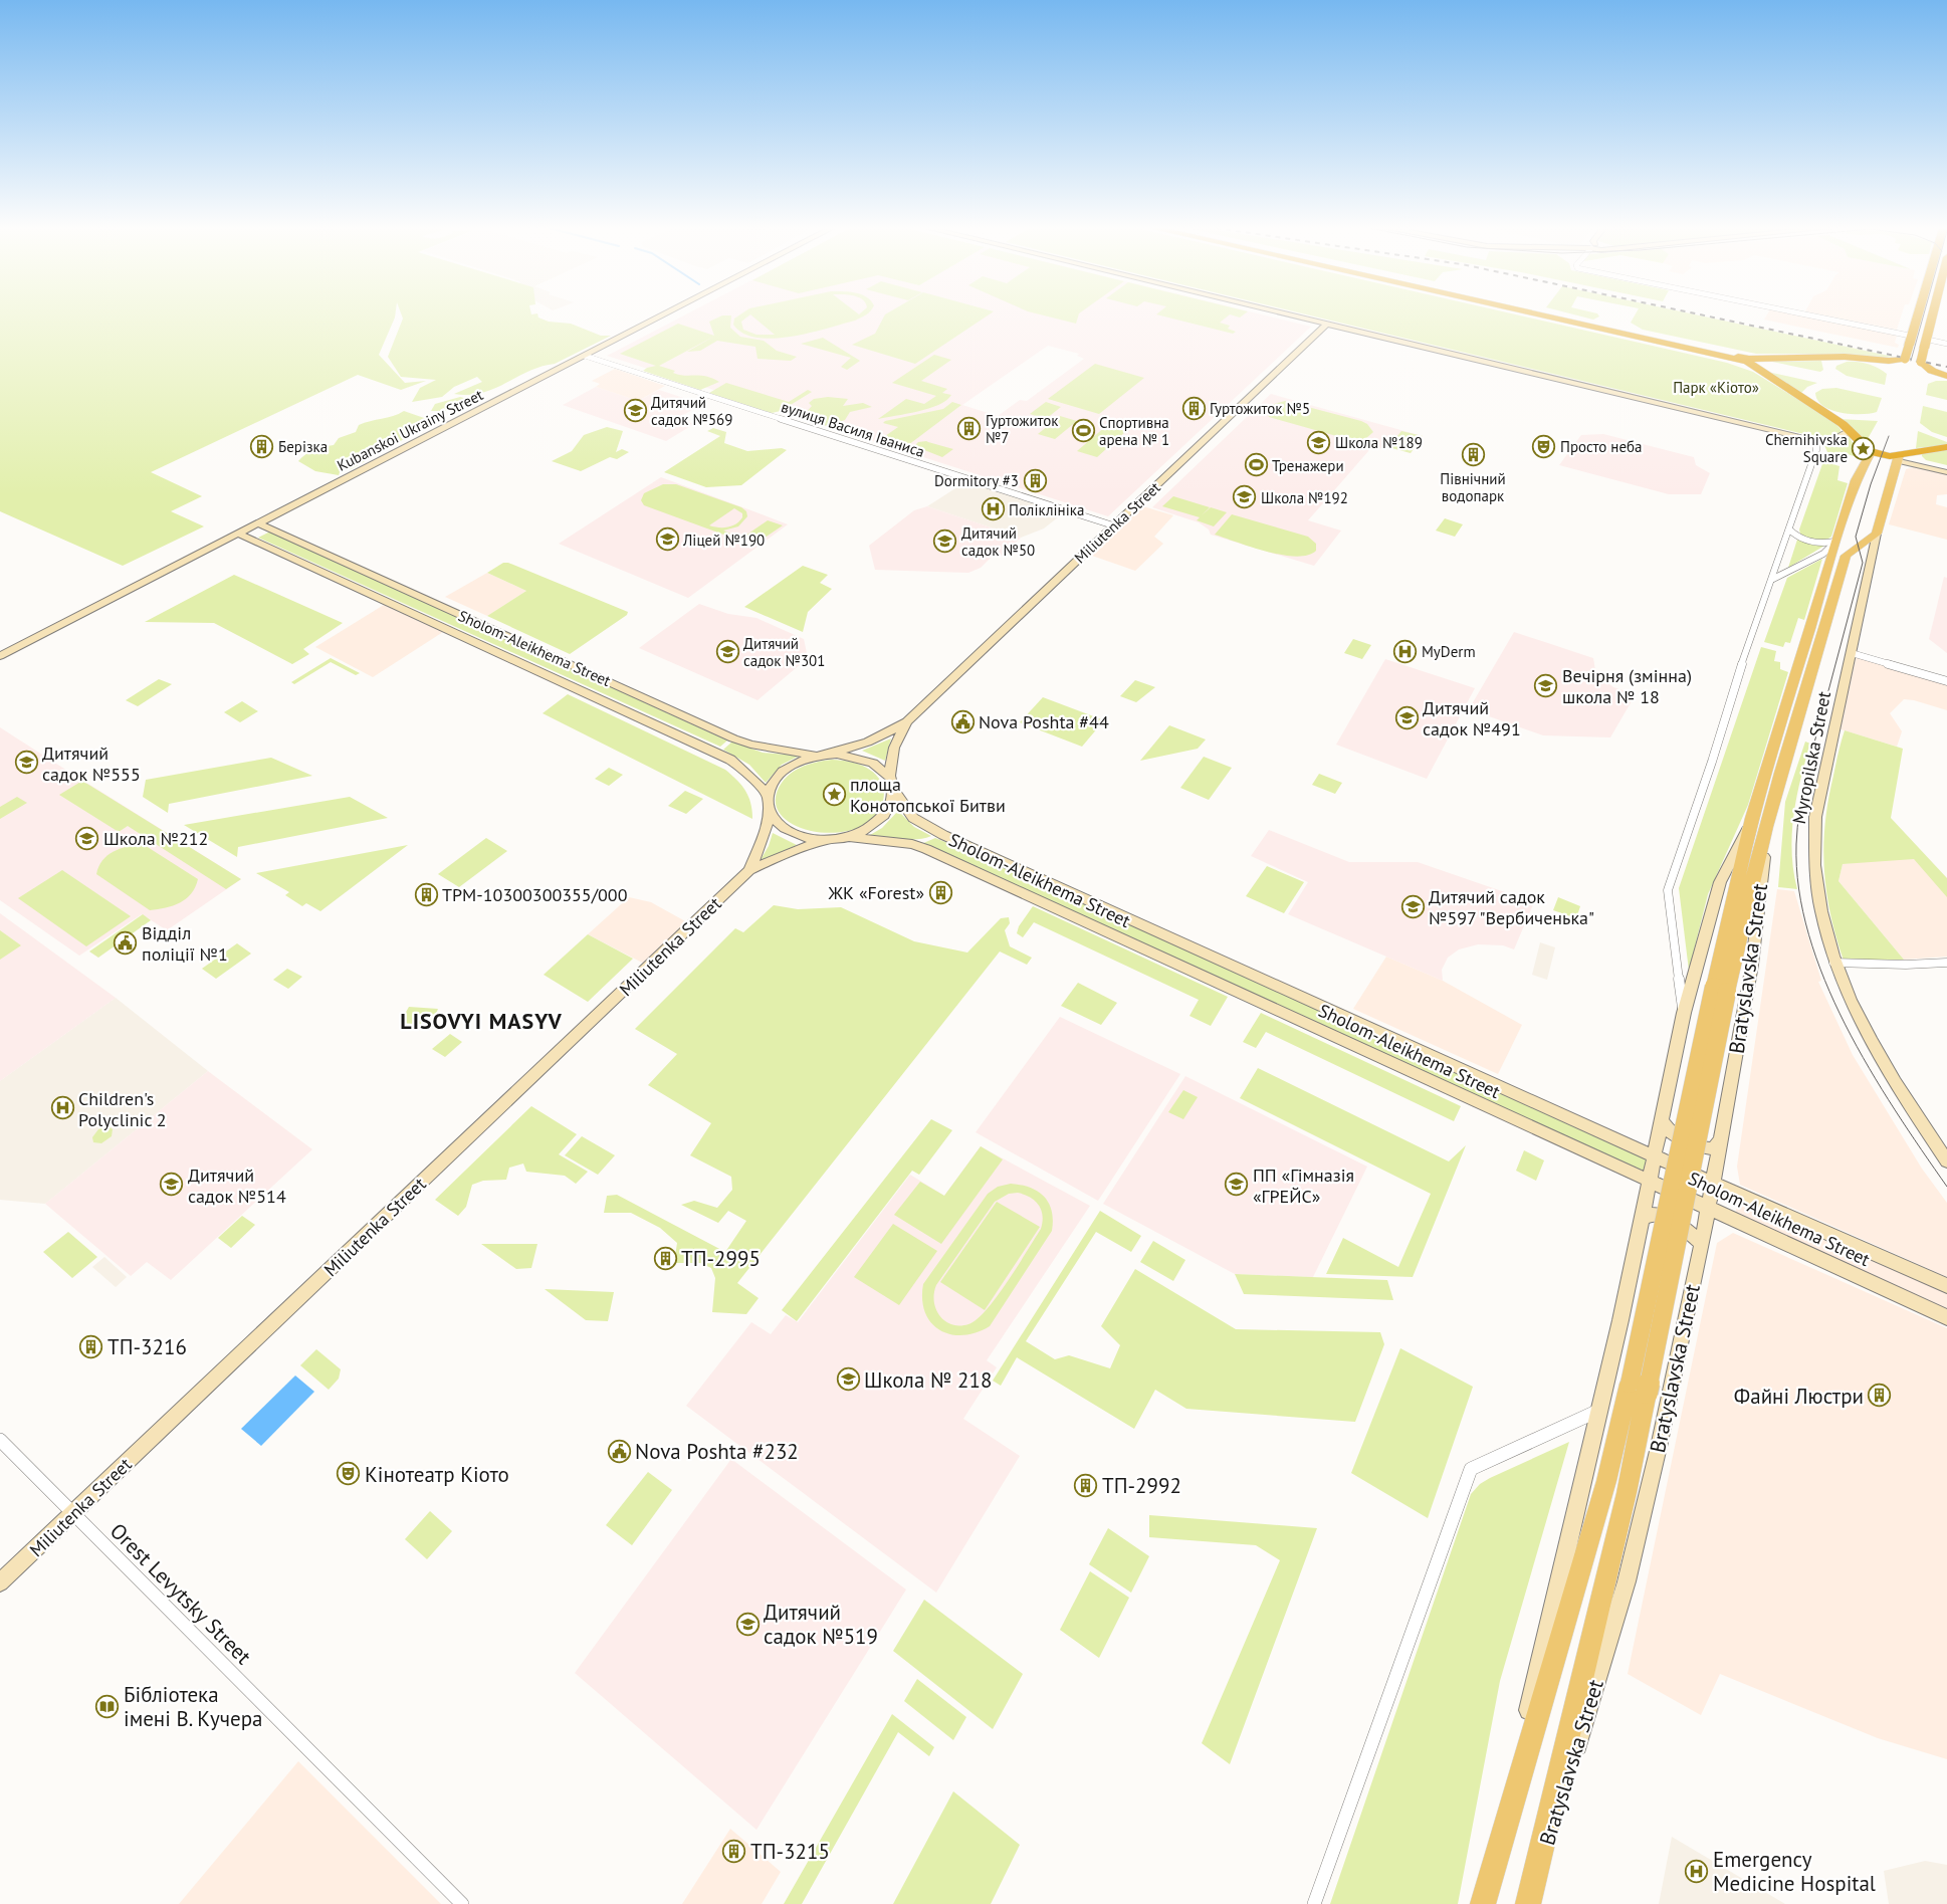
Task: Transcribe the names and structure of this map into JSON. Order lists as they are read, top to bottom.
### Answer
{
  "streets": {
    "main road": ["Myropilska Street", "Bratyslavska Street"],
    "street": [
      "вулиця Василя Іваниса",
      "Kubanskoi Ukrainy Street",
      "Miliutenka Street",
      "Sholom-Aleikhema Street",
      "Orest Levytsky Street"
    ]
  },
  "crossings": [
    ["вулиця Василя Іваниса", "Kubanskoi Ukrainy Street"],
    ["вулиця Василя Іваниса", "Miliutenka Street"],
    ["Kubanskoi Ukrainy Street", "Sholom-Aleikhema Street"],
    ["Miliutenka Street", "Sholom-Aleikhema Street"],
    ["Miliutenka Street", "Orest Levytsky Street"],
    ["Sholom-Aleikhema Street", "Bratyslavska Street"]
  ],
  "districts": ["LISOVYI MASYV"],
  "parks": ["Парк «Кіото»"],
  "places": {
    "building": [
      "Гуртожиток №5",
      "Гуртожиток №7",
      "Берізка",
      "Північний водопарк",
      "Dormitory #3",
      "ЖК «Forest»",
      "ТРМ-10300300355/000",
      "ТП-2995",
      "ТП-3216",
      "Файні Люстри",
      "ТП-2992",
      "ТП-3215"
    ],
    "school or university": [
      "Дитячий садок №569",
      "Школа №189",
      "Школа №192",
      "Ліцей №190",
      "Дитячий садок №50",
      "Дитячий садок №301",
      "Вечірня (змінна) школа № 18",
      "Дитячий садок №491",
      "Дитячий садок №555",
      "Школа №212",
      "Дитячий садок №597 \"Вербиченька\"",
      "Дитячий садок №514",
      "ПП «Гімназія «ГРЕЙС»",
      "Школа № 218",
      "Дитячий садок №519"
    ],
    "sports": ["Спортивна арена № 1", "Тренажери"],
    "theatre": ["Просто неба", "Кінотеатр Кіото"],
    "place": ["Chernihivska Square", "площа Конотопської Битви"],
    "hospital": [
      "Поліклініка",
      "MyDerm",
      "Children's Polyclinic 2",
      "Emergency Medicine Hospital"
    ],
    "public building": ["Nova Poshta #44", "Відділ поліції №1", "Nova Poshta #232"],
    "library": ["Бібліотека імені В. Кучера"]
  }
}
